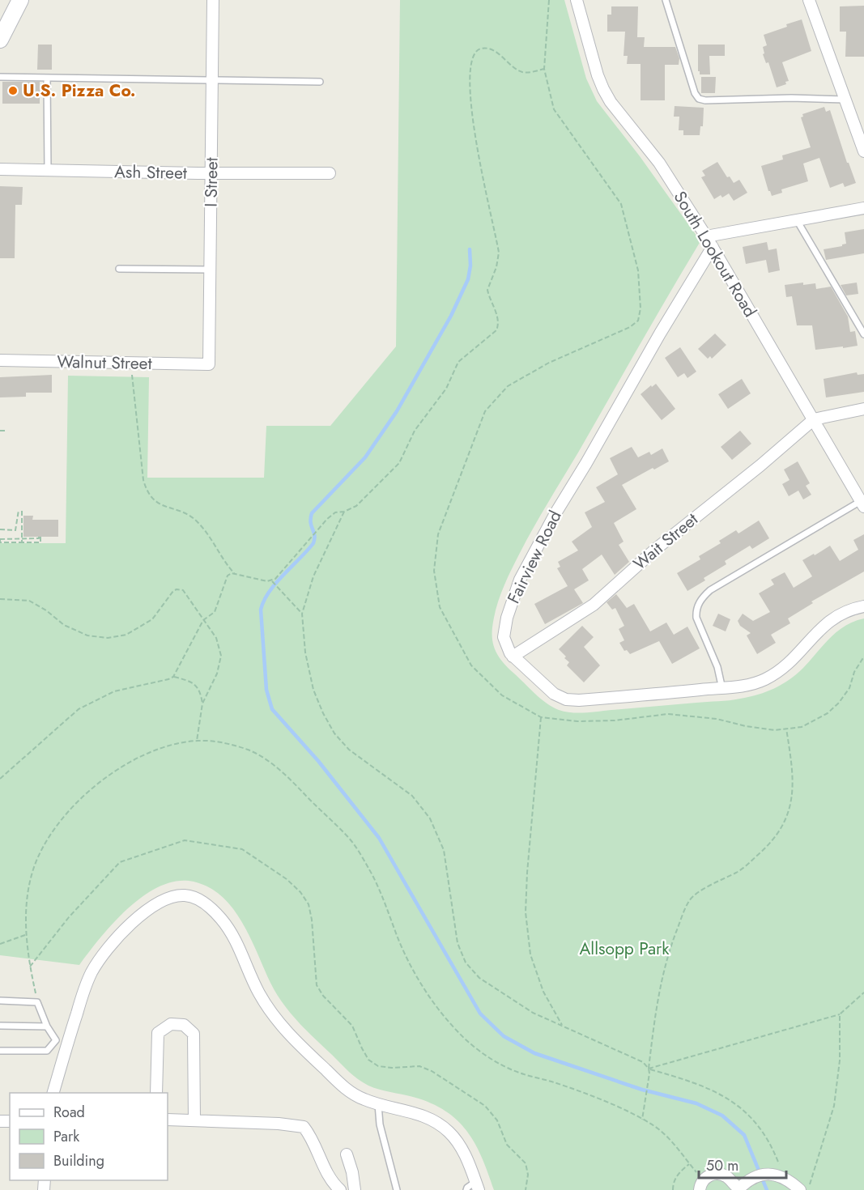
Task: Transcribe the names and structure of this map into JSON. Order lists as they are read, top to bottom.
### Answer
{
  "streets": {
    "street": [
      "Ash Street",
      "I Street",
      "South Lookout Road",
      "Walnut Street",
      "Wait Street",
      "Fairview Road"
    ]
  },
  "crossings": [
    ["Ash Street", "I Street"],
    ["I Street", "Walnut Street"],
    ["South Lookout Road", "Wait Street"],
    ["South Lookout Road", "Fairview Road"],
    ["Wait Street", "Fairview Road"]
  ],
  "parks": ["Allsopp Park"],
  "places": ["U.S. Pizza Co."],
  "legend": ["Road", "Park", "Building"],
  "scale_bar": "50 m"
}
